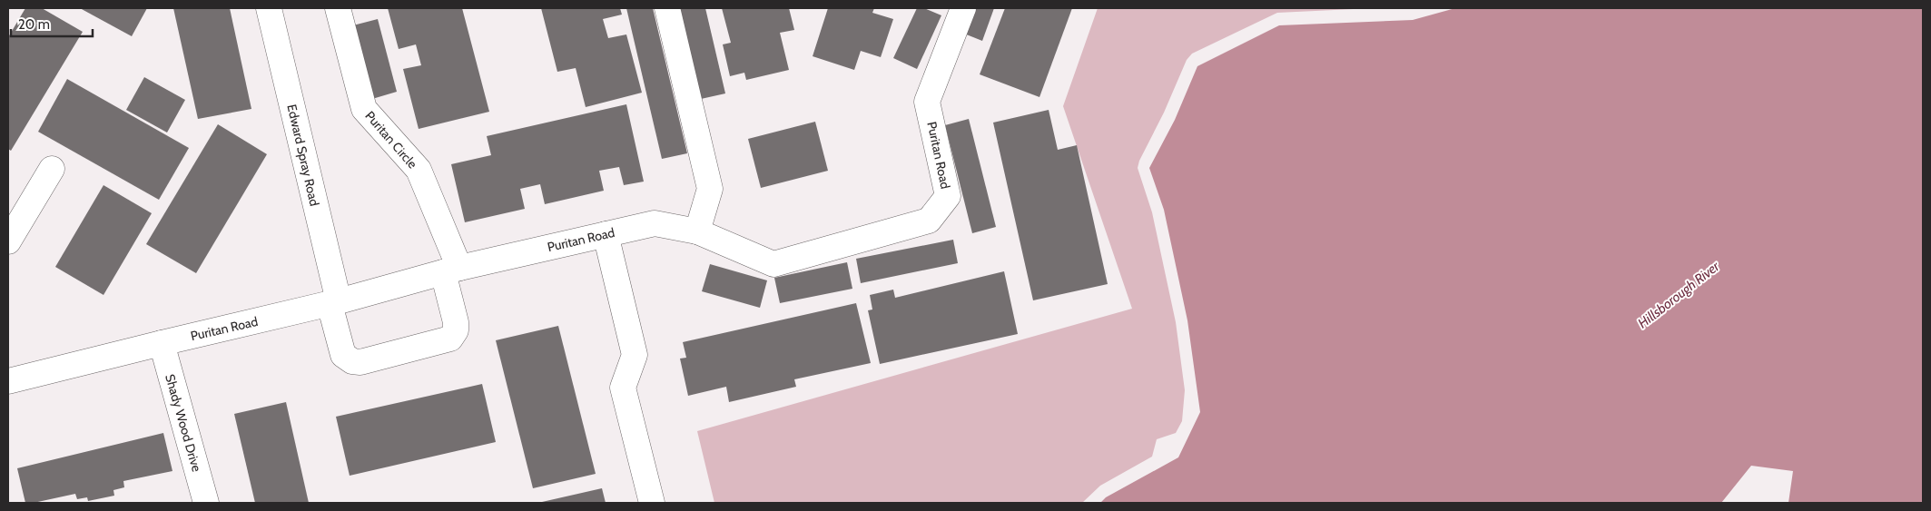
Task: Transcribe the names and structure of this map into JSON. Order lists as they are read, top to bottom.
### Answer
{
  "streets": {
    "street": [
      "Puritan Circle",
      "Edward Spray Road",
      "Puritan Road",
      "Shady Wood Drive"
    ]
  },
  "crossings": [
    ["Puritan Circle", "Edward Spray Road"],
    ["Puritan Circle", "Puritan Road"],
    ["Edward Spray Road", "Puritan Road"],
    ["Puritan Road", "Shady Wood Drive"]
  ],
  "water": ["Hillsborough River"],
  "scale_bar": "20 m"
}
